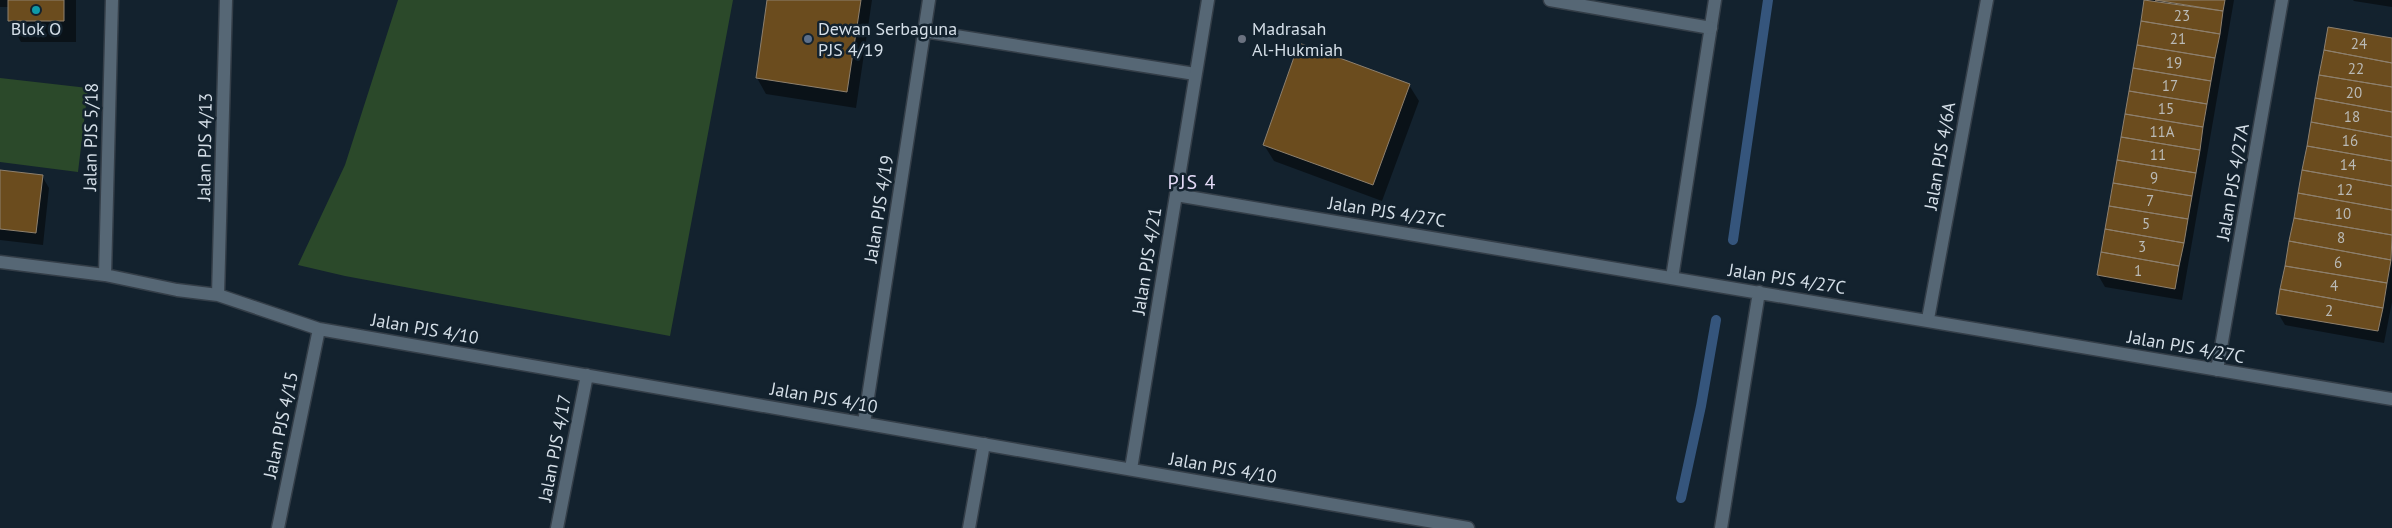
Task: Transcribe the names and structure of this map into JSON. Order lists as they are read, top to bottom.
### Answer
{
  "streets": {
    "street": [
      "Jalan PJS 5/18",
      "Jalan PJS 4/13",
      "Jalan PJS 4/6A",
      "Jalan PJS 4/27A",
      "Jalan PJS 4/19",
      "Jalan PJS 4/27C",
      "Jalan PJS 4/21",
      "Jalan PJS 4/10",
      "Jalan PJS 4/15",
      "Jalan PJS 4/17"
    ]
  },
  "crossings": [
    ["Jalan PJS 5/18", "Jalan PJS 4/10"],
    ["Jalan PJS 4/13", "Jalan PJS 4/10"],
    ["Jalan PJS 4/6A", "Jalan PJS 4/27C"],
    ["Jalan PJS 4/27A", "Jalan PJS 4/27C"],
    ["Jalan PJS 4/19", "Jalan PJS 4/10"],
    ["Jalan PJS 4/27C", "Jalan PJS 4/21"],
    ["Jalan PJS 4/21", "Jalan PJS 4/10"],
    ["Jalan PJS 4/10", "Jalan PJS 4/15"],
    ["Jalan PJS 4/10", "Jalan PJS 4/17"]
  ],
  "districts": ["PJS 4"],
  "places": ["Blok O", "Dewan Serbaguna PJS 4/19", "Madrasah Al-Hukmiah"],
  "house_numbers": [
    "23",
    "21",
    "24",
    "19",
    "22",
    "17",
    "20",
    "15",
    "18",
    "11A",
    "16",
    "11",
    "14",
    "9",
    "12",
    "7",
    "10",
    "5",
    "8",
    "3",
    "6",
    "1",
    "4",
    "2"
  ]
}
